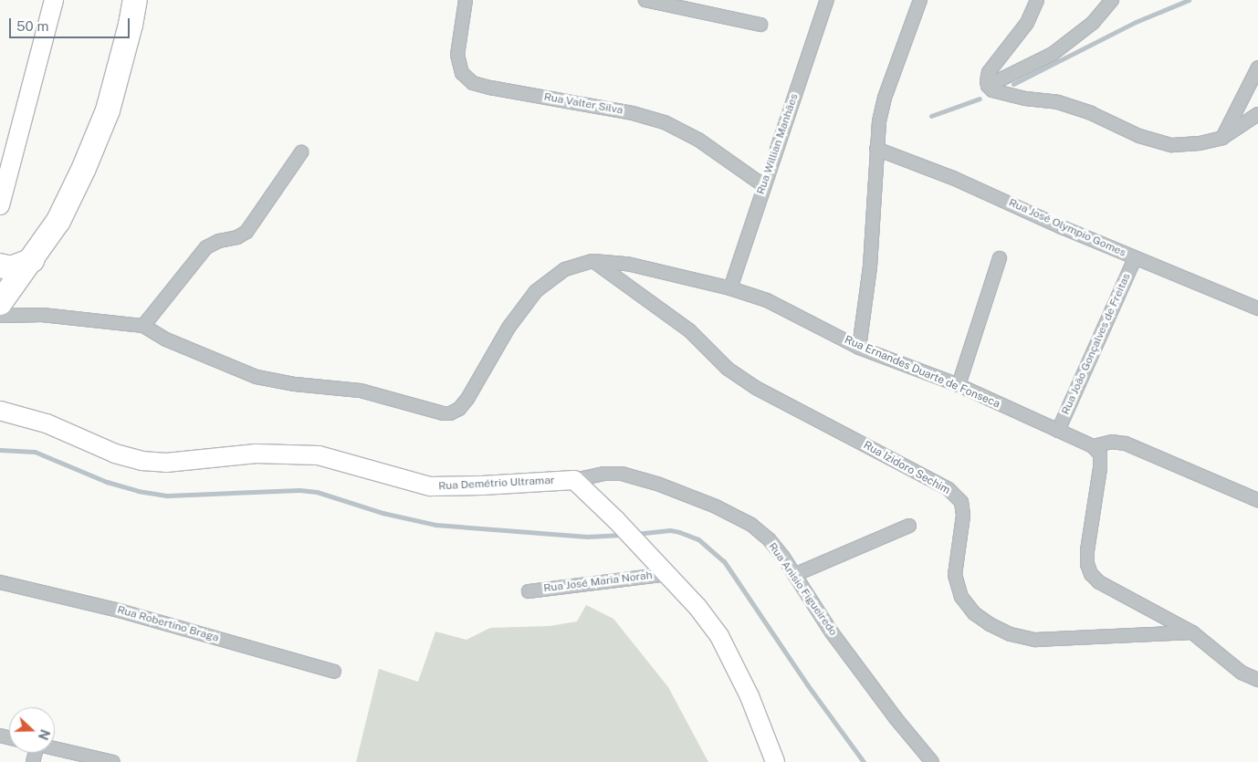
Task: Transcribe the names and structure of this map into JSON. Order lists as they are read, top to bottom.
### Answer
{
  "streets": {
    "street": [
      "Rua Valter Silva",
      "Rua Willian Manhães",
      "Rua José Olympio Gomes",
      "Rua João Gonçalves de Freitas",
      "Rua Ernandes Duarte de Fonseca",
      "Rua Izidoro Sechim",
      "Rua Demétrio Ultramar",
      "Rua José Maria Norah",
      "Rua Anisio Figueiredo",
      "Rua Robertino Braga"
    ]
  },
  "crossings": [
    ["Rua Valter Silva", "Rua Willian Manhães"],
    ["Rua Willian Manhães", "Rua Ernandes Duarte de Fonseca"],
    ["Rua José Olympio Gomes", "Rua João Gonçalves de Freitas"],
    ["Rua João Gonçalves de Freitas", "Rua Ernandes Duarte de Fonseca"],
    ["Rua Ernandes Duarte de Fonseca", "Rua Izidoro Sechim"],
    ["Rua Demétrio Ultramar", "Rua Anisio Figueiredo"]
  ],
  "scale_bar": "50 m",
  "north": "right"
}
